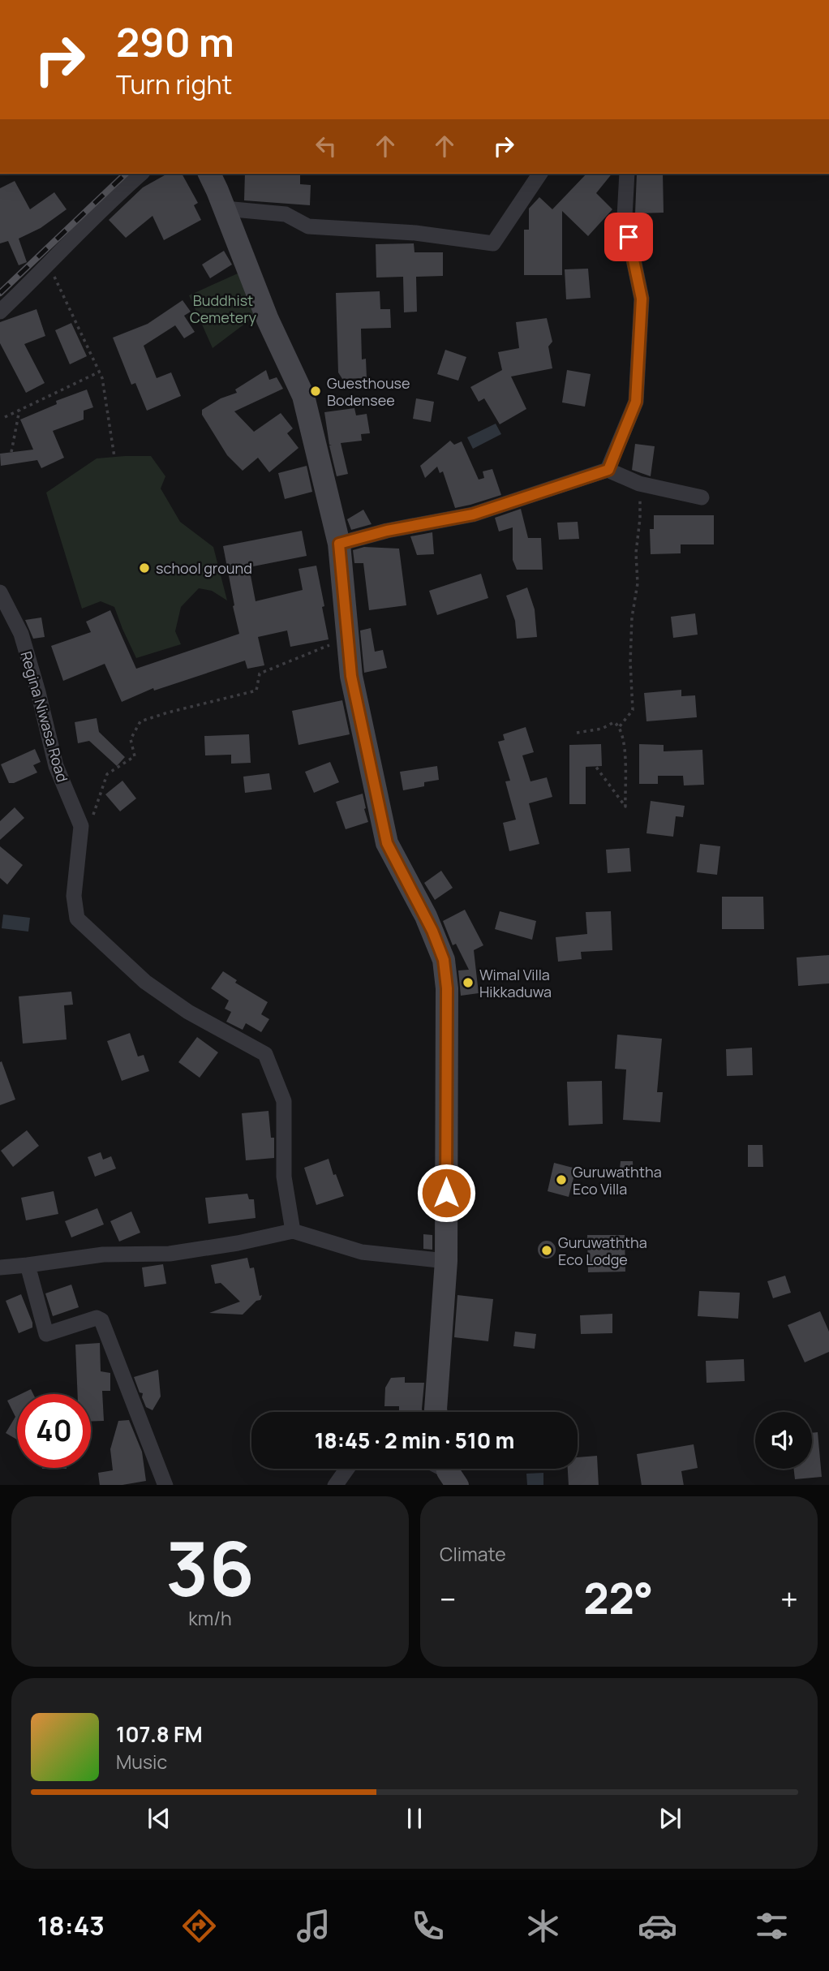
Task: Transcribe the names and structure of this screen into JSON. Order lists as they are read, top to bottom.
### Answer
{
  "streets": {
    "street": ["Regina Niwasa Road"]
  },
  "parks": ["Buddhist Cemetery"],
  "places": [
    "Guesthouse Bodensee",
    "school ground",
    "Wimal Villa Hikkaduwa",
    "Guruwaththa Eco Villa",
    "Guruwaththa Eco Lodge"
  ],
  "page": {
    "turn": ["290 m", "Turn right"],
    "limit": "40",
    "trip": "18:45 · 2 min · 510 m",
    "tile": [
      ["36", "km/h"],
      "Climate"
    ],
    "heat": ["−", "22°", "+"],
    "song": ["107.8 FM", "Music"],
    "tabs": "18:43"
  }
}
